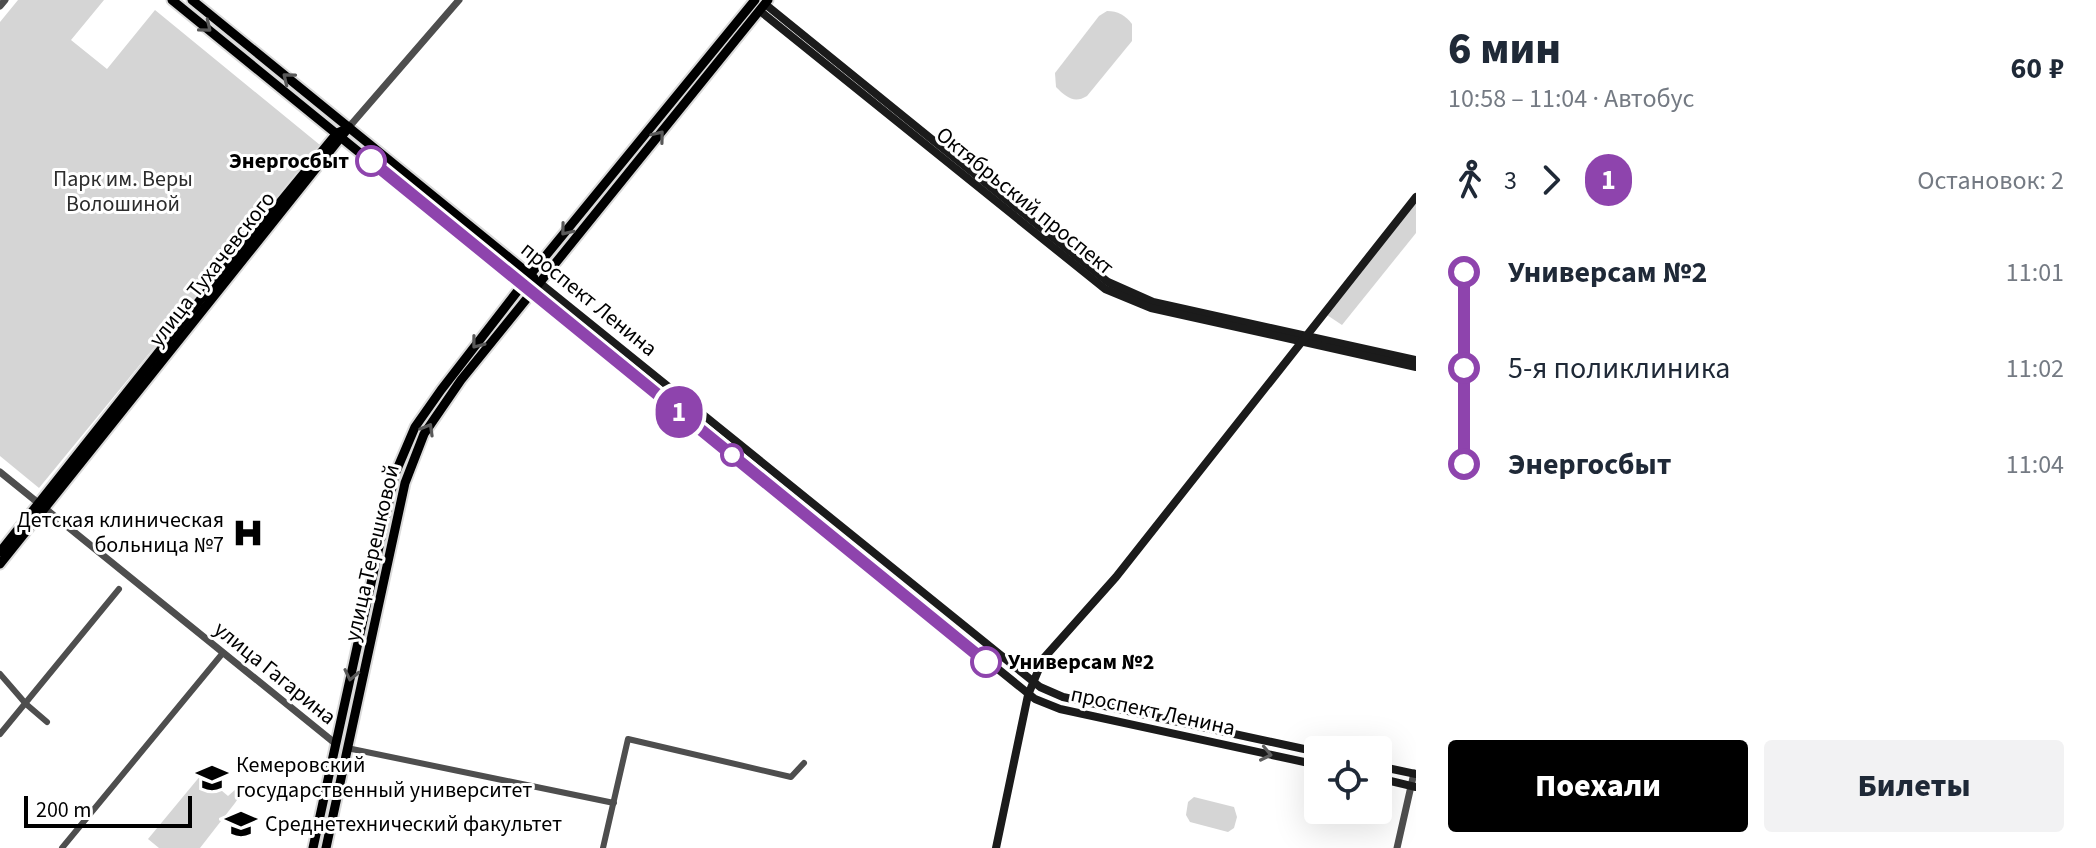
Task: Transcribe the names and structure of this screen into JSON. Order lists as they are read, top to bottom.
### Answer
{
  "streets": {
    "main road": [
      "Октябрьский проспект",
      "улица Тухачевского",
      "проспект Ленина",
      "улица Терешковой",
      "улица Гагарина"
    ]
  },
  "crossings": [
    ["Октябрьский проспект", "улица Терешковой"],
    ["улица Тухачевского", "проспект Ленина"],
    ["улица Тухачевского", "улица Гагарина"],
    ["проспект Ленина", "улица Терешковой"],
    ["улица Терешковой", "улица Гагарина"]
  ],
  "parks": ["Парк им. Веры Волошиной"],
  "places": {
    "other": ["Энергосбыт", "Универсам №2"],
    "hospital": ["Детская клиническая больница №7"],
    "school or university": ["Кемеровский государственный университет", "Среднетехнический факультет"]
  },
  "lines": ["bus line 1"],
  "scale_bar": "200 m",
  "page": {
    "on_map": "1",
    "heading": ["6 мин", "10:58 – 11:04 · Автобус", "60 ₽"],
    "legs": ["3", "1", "Остановок: 2"],
    "list": [
      {
        "name": "Универсам №2",
        "value": "11:01"
      },
      {
        "name": "5-я поликлиника",
        "value": "11:02"
      },
      {
        "name": "Энергосбыт",
        "value": "11:04"
      }
    ],
    "buttons": ["Поехали", "Билеты"],
    "scale": "200 m"
  }
}
